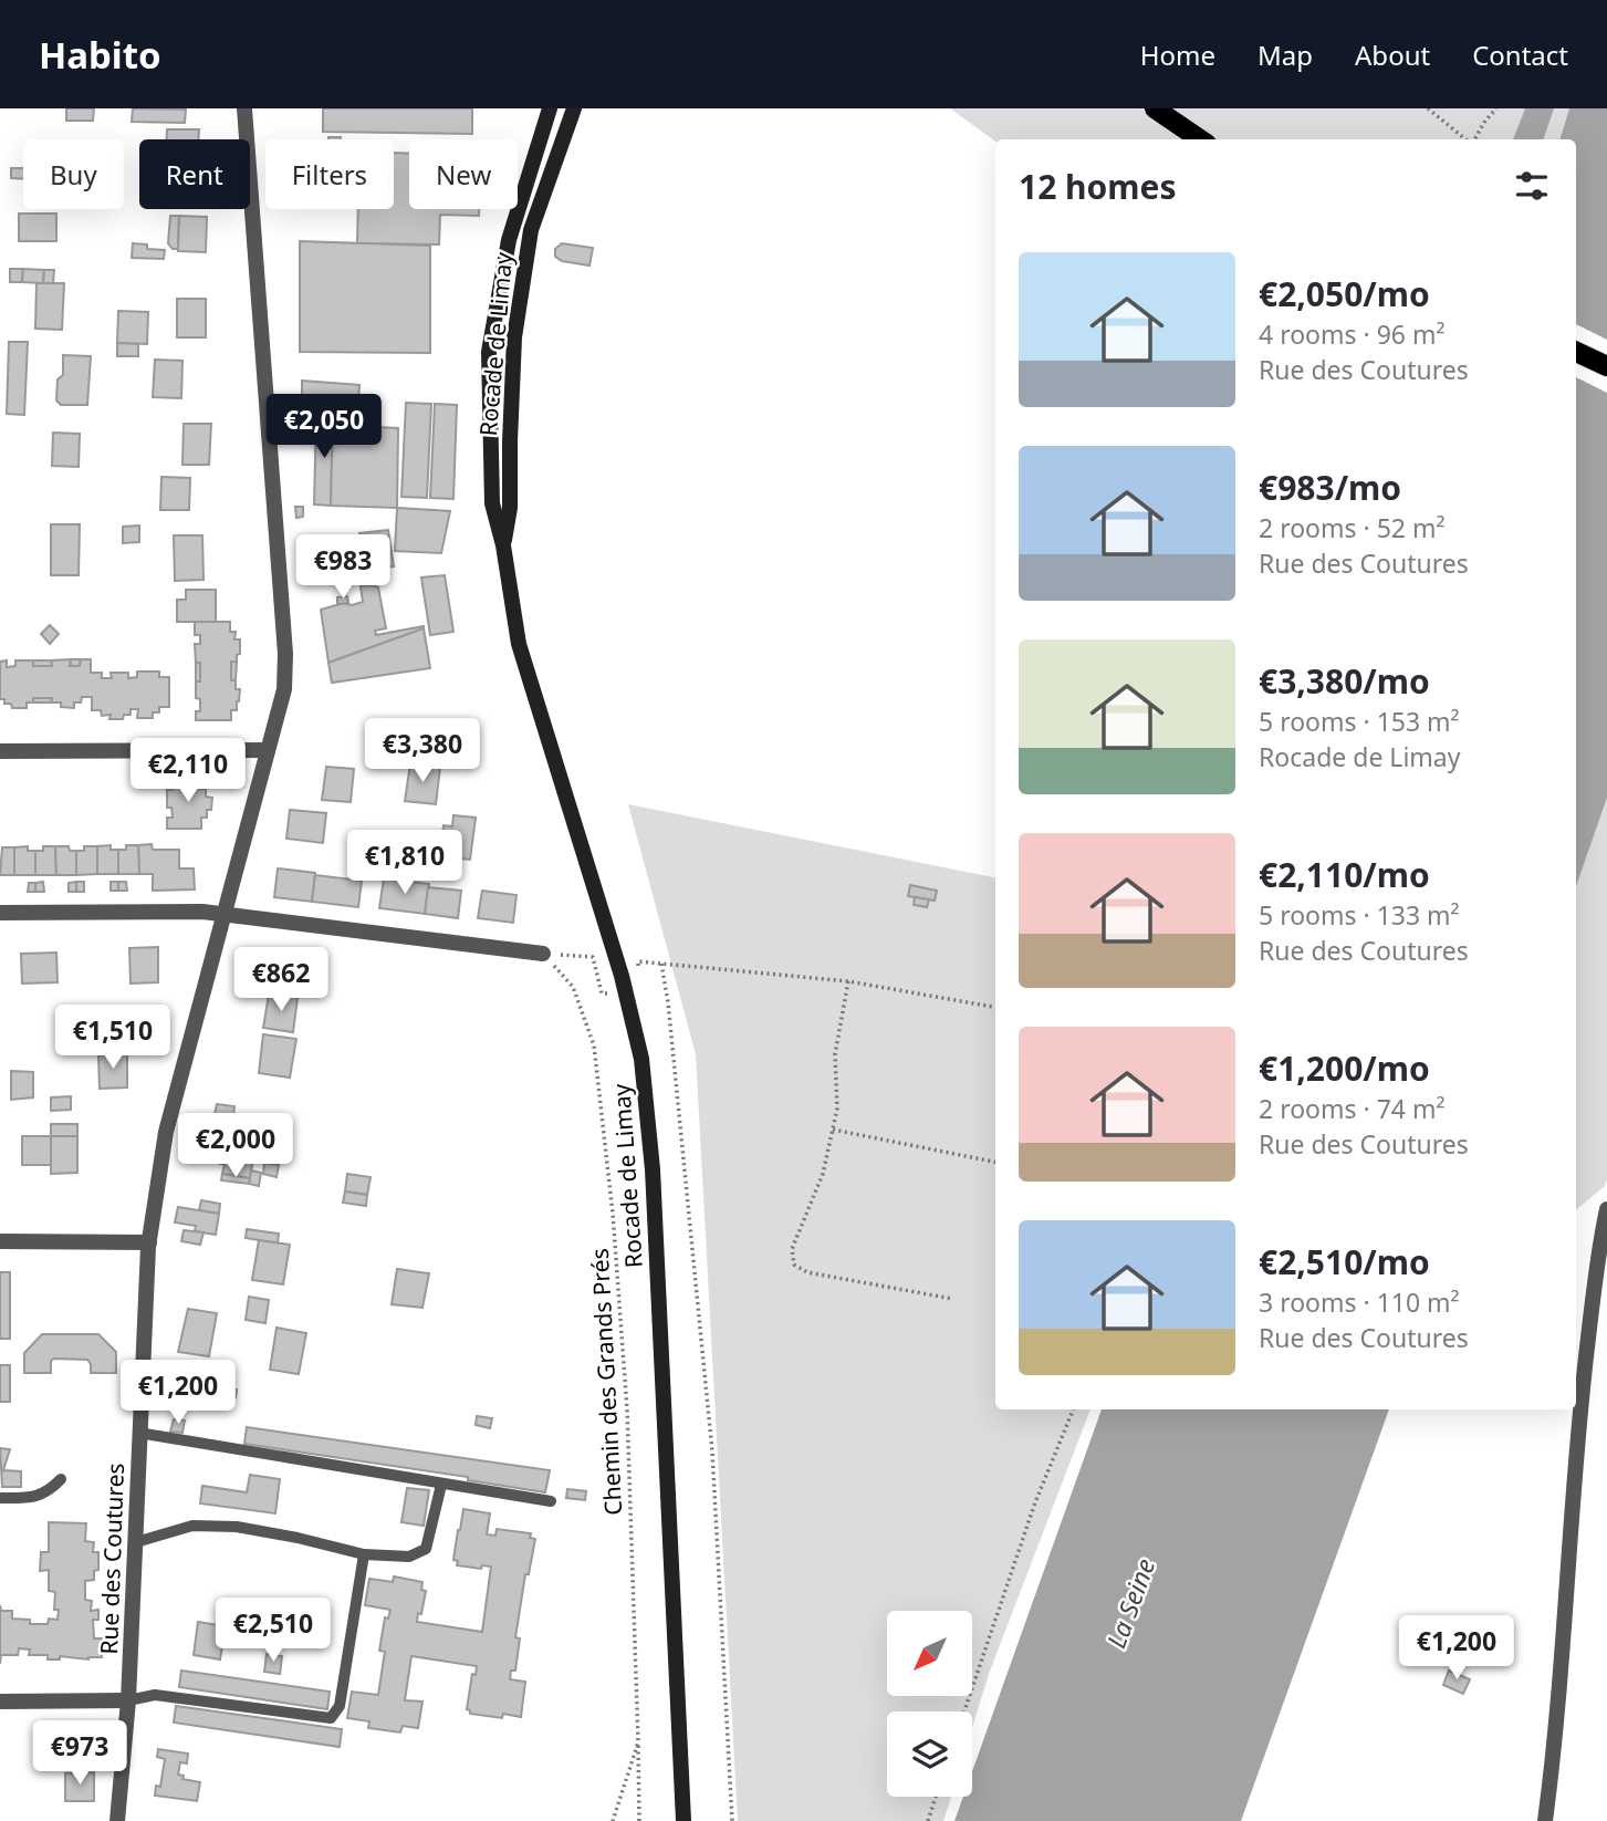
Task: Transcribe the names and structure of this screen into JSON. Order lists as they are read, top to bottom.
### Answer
{
  "streets": {
    "main road": ["Rocade de Limay"],
    "street": ["Rue des Coutures"],
    "path": ["Chemin des Grands Prés"]
  },
  "water": ["La Seine"],
  "north": "bottom left",
  "page": {
    "header": "Habito",
    "nav": [
      "Home",
      "Map",
      "About",
      "Contact"
    ],
    "chip": [
      "Buy",
      "Rent",
      "Filters",
      "New"
    ],
    "heading": "12 homes",
    "list": [
      {
        "name": "€2,050/mo",
        "note": "4 rooms · 96 m² · Rue des Coutures"
      },
      {
        "name": "€983/mo",
        "note": "2 rooms · 52 m² · Rue des Coutures"
      },
      {
        "name": "€3,380/mo",
        "note": "5 rooms · 153 m² · Rocade de Limay"
      },
      {
        "name": "€2,110/mo",
        "note": "5 rooms · 133 m² · Rue des Coutures"
      },
      {
        "name": "€1,200/mo",
        "note": "2 rooms · 74 m² · Rue des Coutures"
      },
      {
        "name": "€2,510/mo",
        "note": "3 rooms · 110 m² · Rue des Coutures"
      }
    ],
    "price": [
      "€2,050",
      "€983",
      "€3,380",
      "€2,110",
      "€1,810",
      "€862",
      "€1,510",
      "€2,000",
      "€1,200",
      "€2,510",
      "€1,200",
      "€973"
    ]
  }
}
